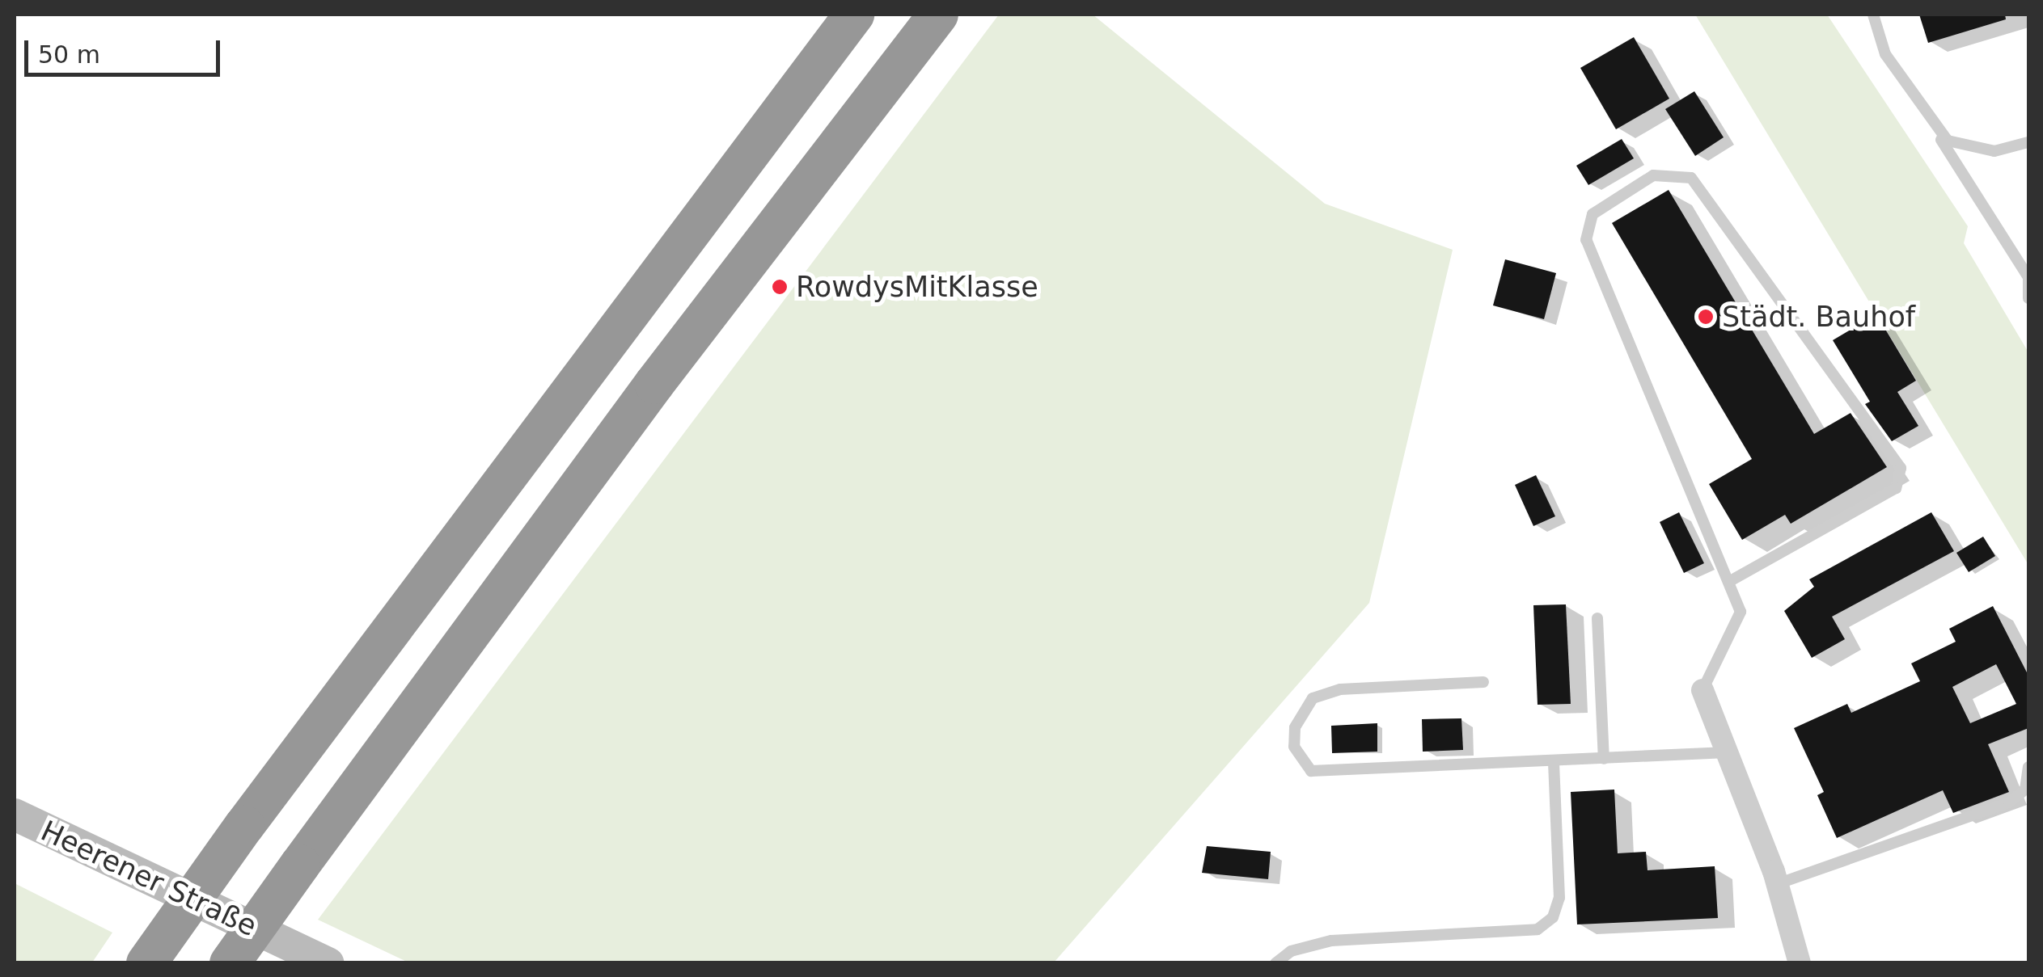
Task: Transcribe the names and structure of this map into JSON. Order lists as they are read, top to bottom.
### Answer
{
  "streets": {
    "main road": ["Heerener Straße"]
  },
  "places": ["RowdysMitKlasse", "Städt. Bauhof"],
  "scale_bar": "50 m"
}
